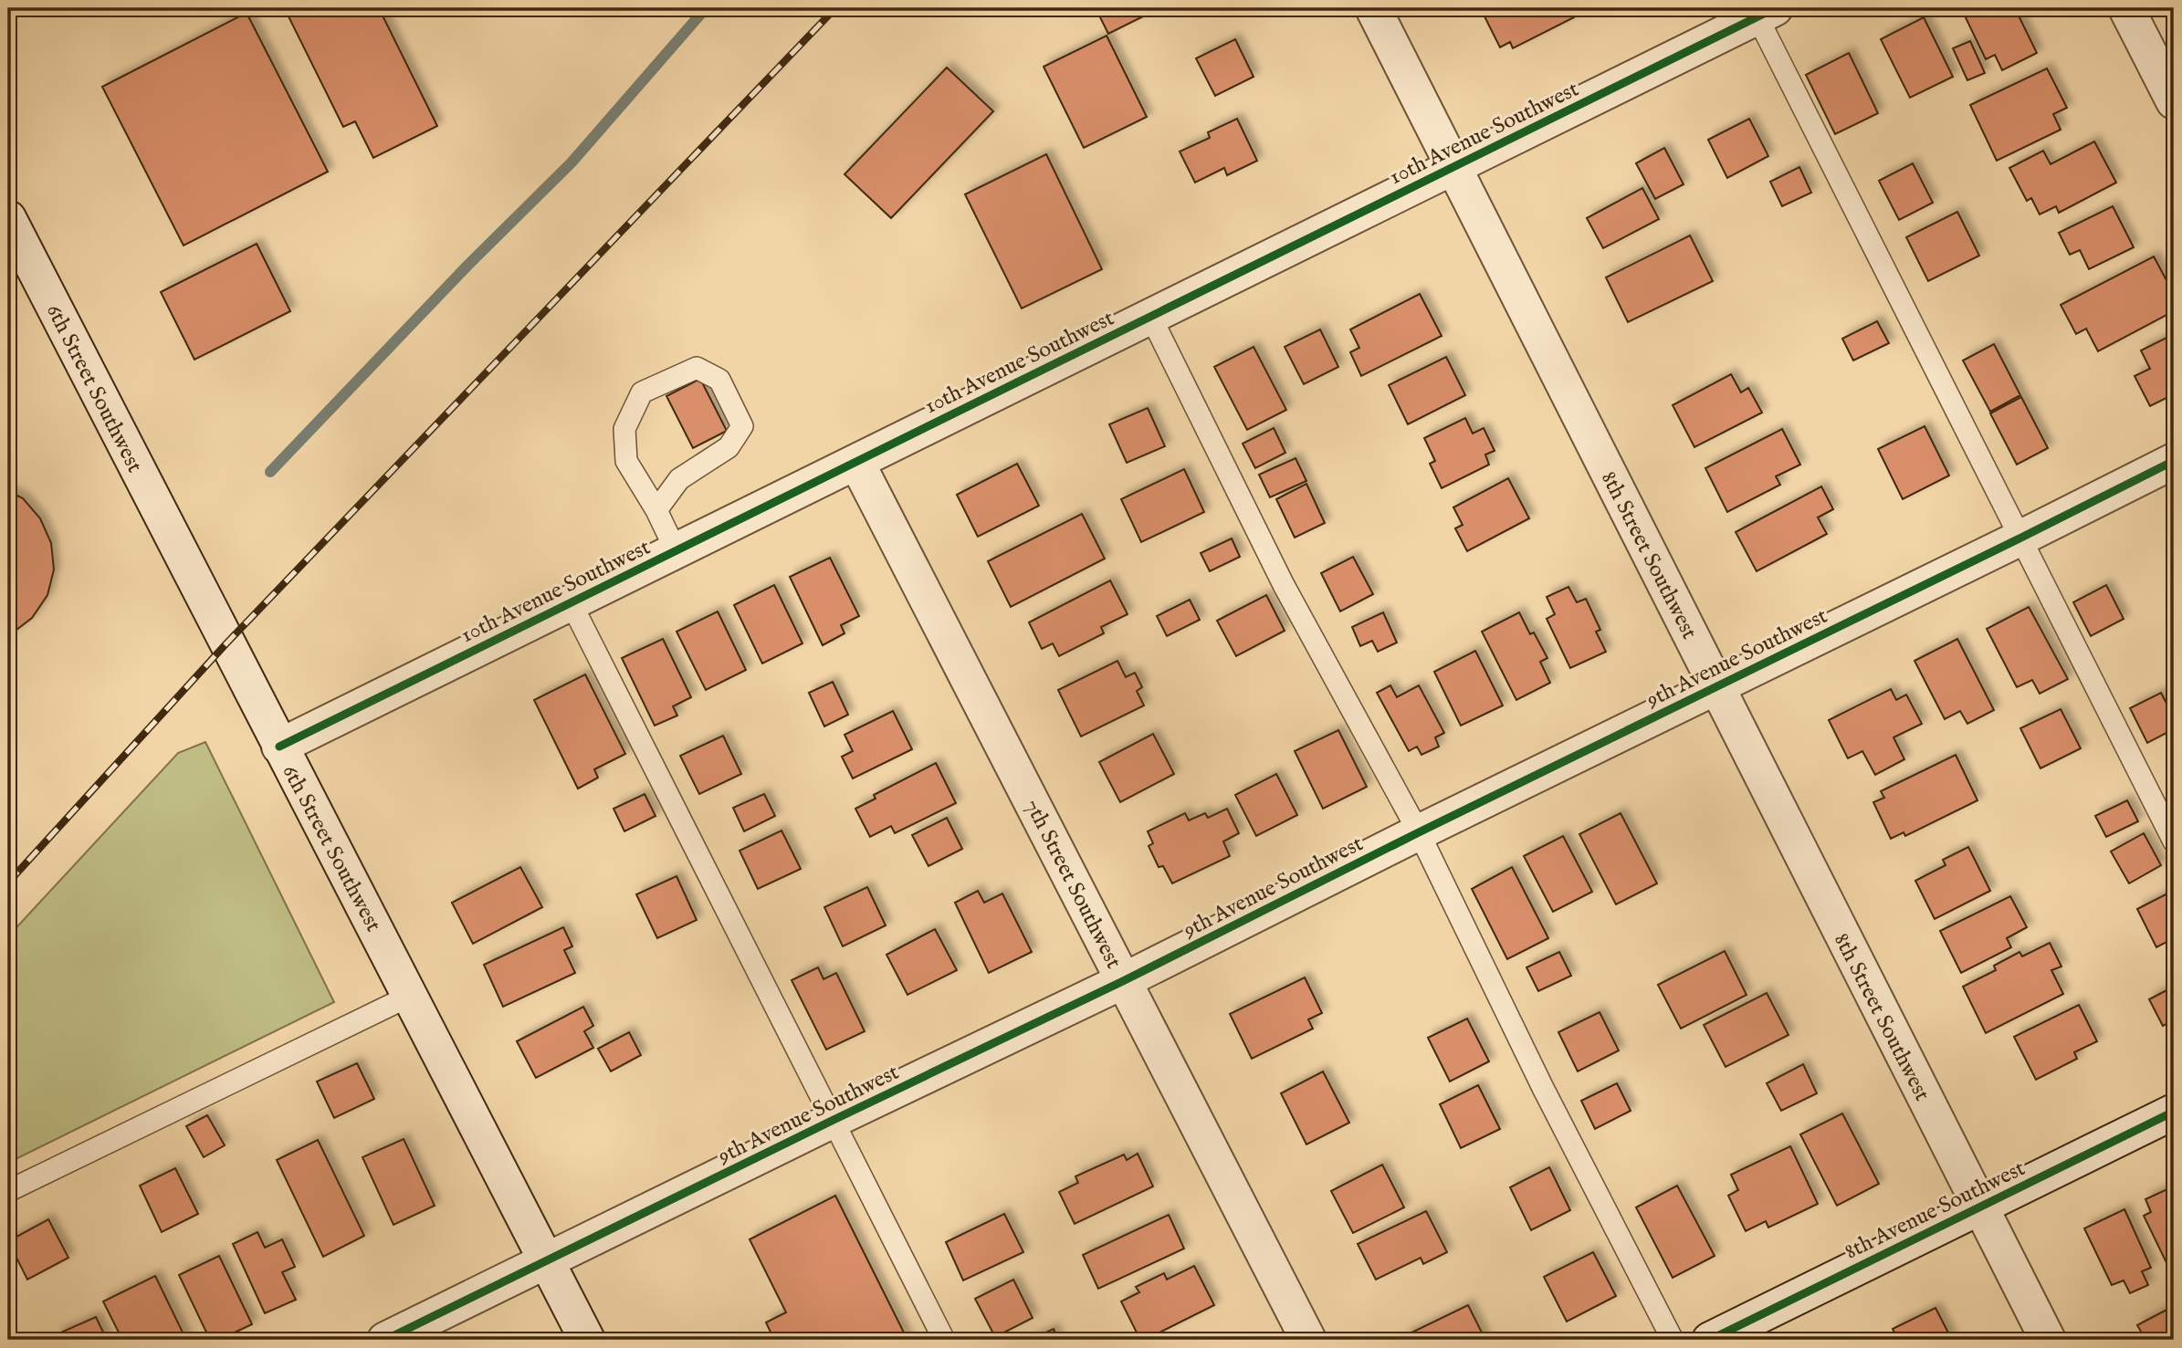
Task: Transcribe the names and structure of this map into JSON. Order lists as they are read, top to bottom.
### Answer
{
  "streets": {
    "street": [
      "10th Avenue Southwest",
      "6th Street Southwest",
      "8th Street Southwest",
      "9th Avenue Southwest",
      "7th Street Southwest",
      "8th Avenue Southwest"
    ]
  },
  "crossings": [
    ["10th Avenue Southwest", "6th Street Southwest"],
    ["10th Avenue Southwest", "8th Street Southwest"],
    ["10th Avenue Southwest", "7th Street Southwest"],
    ["6th Street Southwest", "9th Avenue Southwest"],
    ["8th Street Southwest", "9th Avenue Southwest"],
    ["8th Street Southwest", "8th Avenue Southwest"],
    ["9th Avenue Southwest", "7th Street Southwest"]
  ]
}
